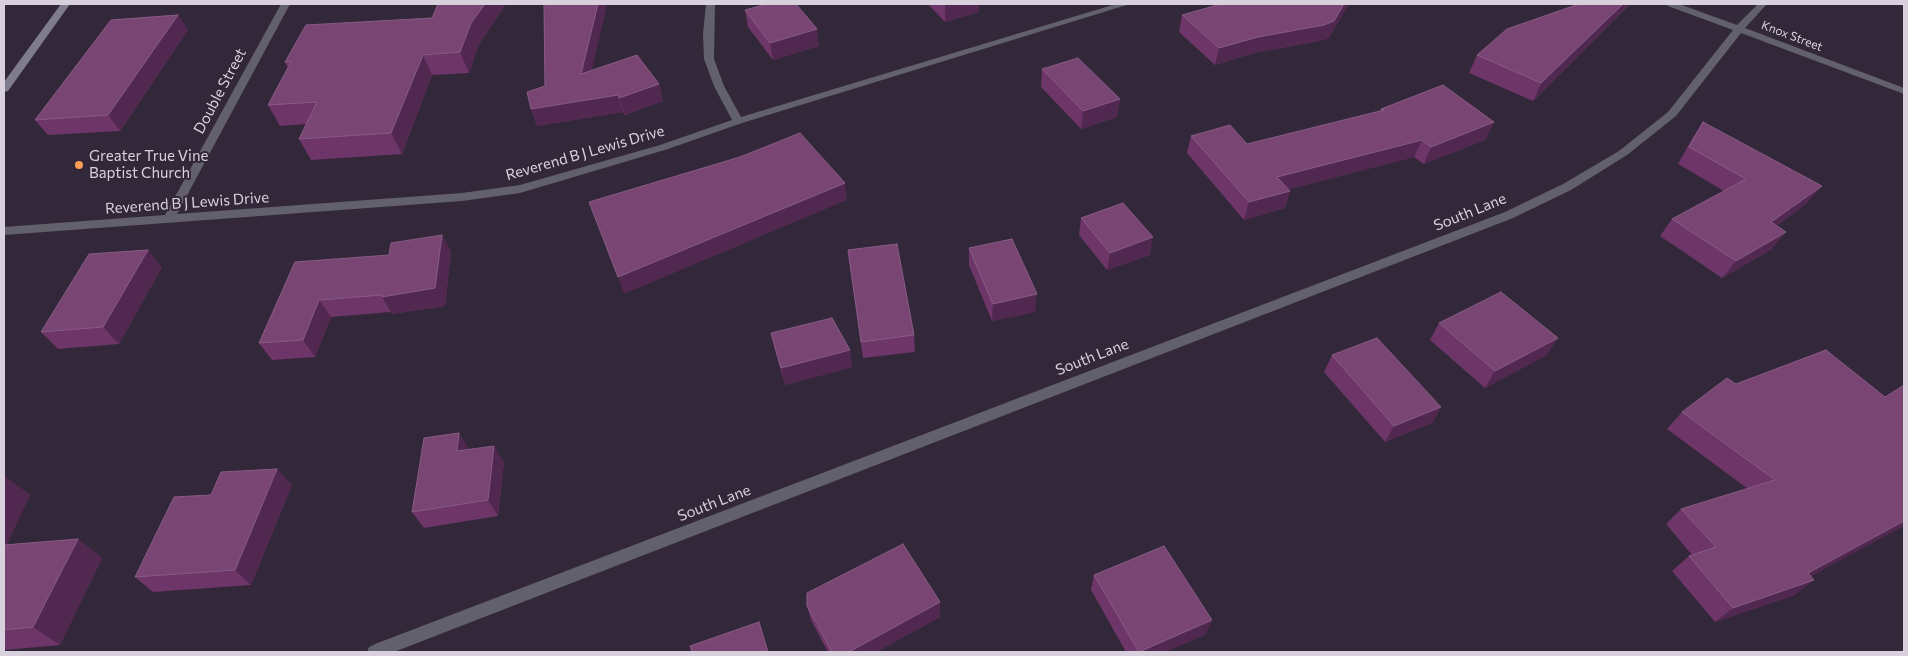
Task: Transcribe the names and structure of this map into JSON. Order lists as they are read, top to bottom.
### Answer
{
  "streets": {
    "street": [
      "Knox Street",
      "Double Street",
      "Reverend B J Lewis Drive",
      "South Lane"
    ]
  },
  "crossings": [
    ["Knox Street", "South Lane"],
    ["Double Street", "Reverend B J Lewis Drive"]
  ],
  "places": ["Greater True Vine Baptist Church"]
}
